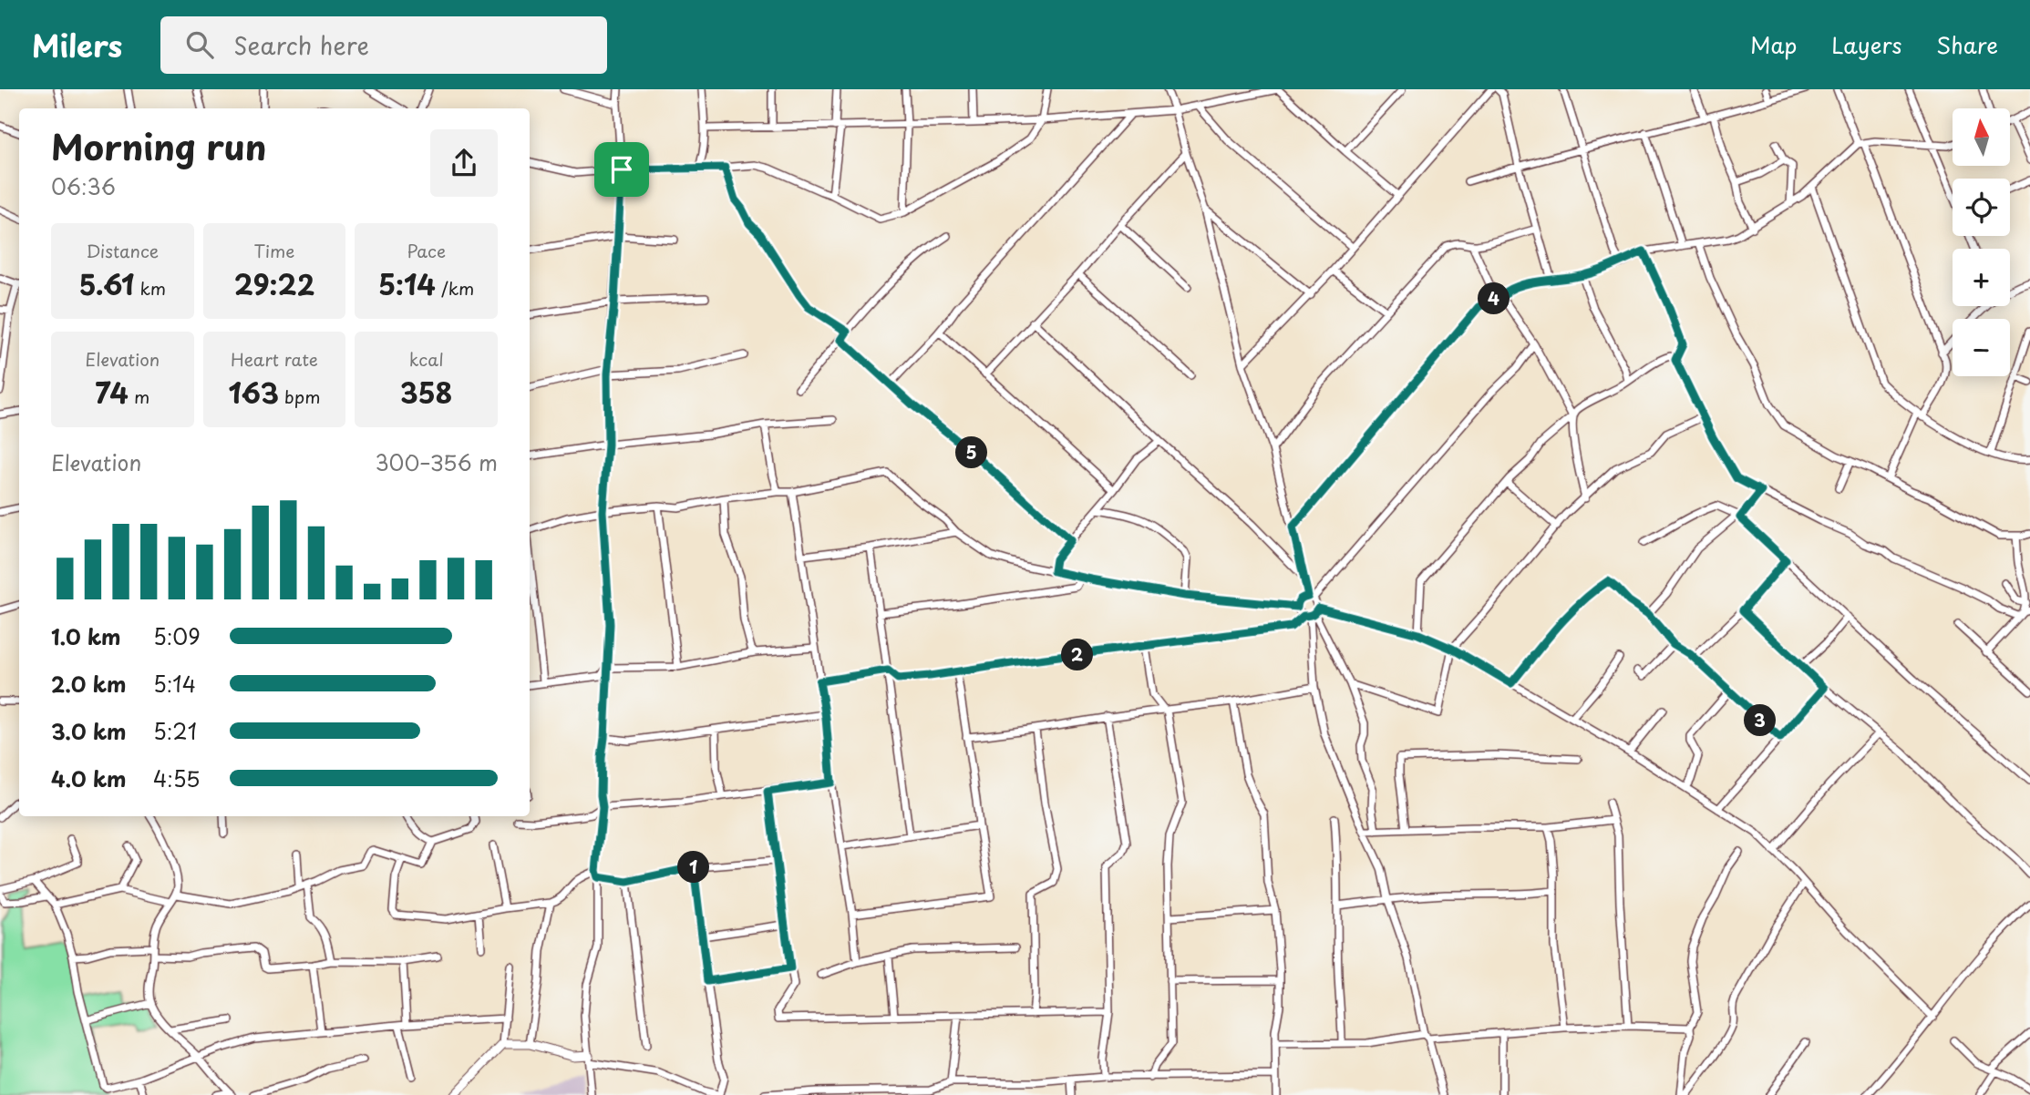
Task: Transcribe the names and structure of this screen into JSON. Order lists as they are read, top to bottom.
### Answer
{
  "north": "top",
  "page": {
    "header": "Milers",
    "search": "Search here",
    "nav": ["Map", "Layers", "Share"],
    "map_buttons": ["+", "−"],
    "heading": ["Morning run", "06:36"],
    "stats": [
      ["Distance", "5.61 km"],
      ["Time", "29:22"],
      ["Pace", "5:14 /km"],
      ["Elevation", "74 m"],
      ["Heart rate", "163 bpm"],
      ["kcal", "358"]
    ],
    "pins": [
      "4",
      "5",
      "2",
      "3",
      "1"
    ],
    "chart": ["Elevation", "300–356 m"],
    "list": [
      {
        "name": "1.0 km",
        "note": "5:09"
      },
      {
        "name": "2.0 km",
        "note": "5:14"
      },
      {
        "name": "3.0 km",
        "note": "5:21"
      },
      {
        "name": "4.0 km",
        "note": "4:55"
      }
    ]
  }
}
